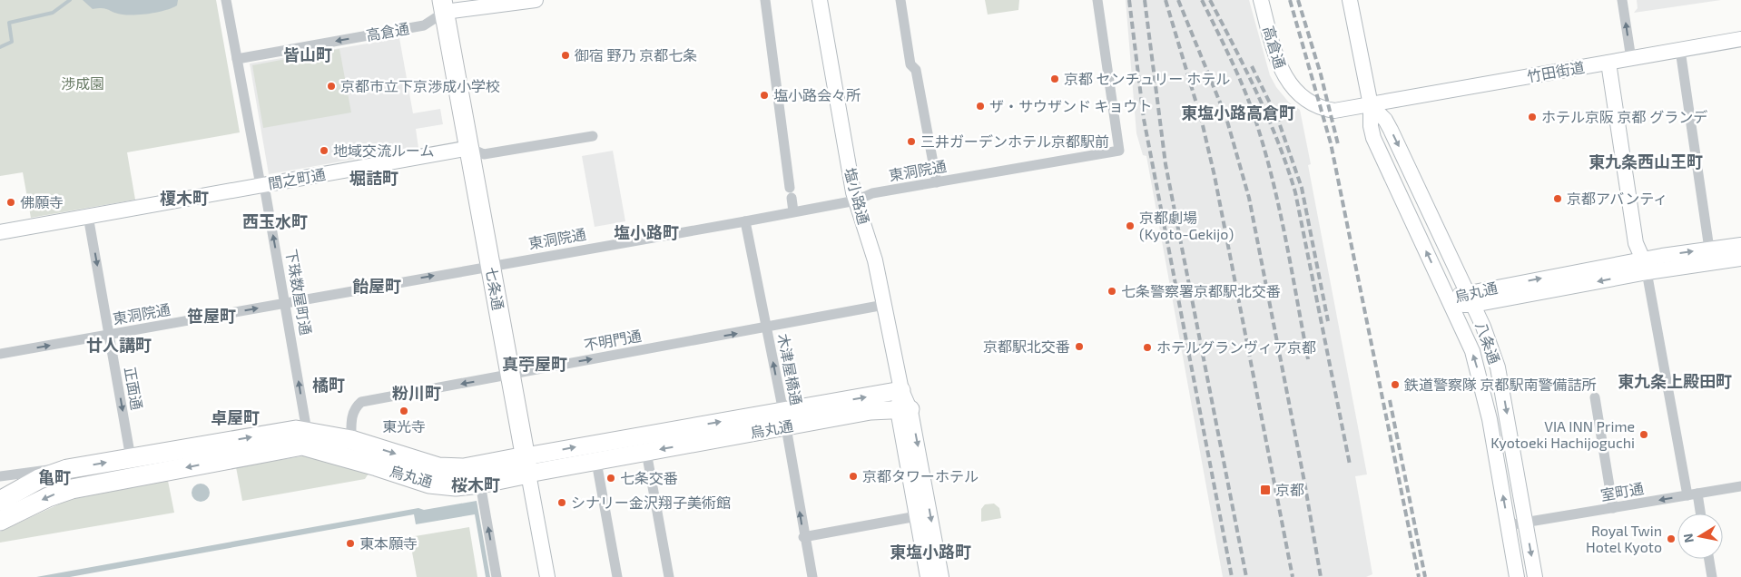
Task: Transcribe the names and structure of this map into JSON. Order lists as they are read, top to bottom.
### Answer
{
  "streets": {
    "highway": ["七条通", "烏丸通"],
    "street": [
      "高倉通",
      "竹田街道",
      "東洞院通",
      "間之町通",
      "塩小路通",
      "下珠数屋町通",
      "不明門通",
      "八条通",
      "木津屋橋通",
      "正面通",
      "室町通"
    ]
  },
  "crossings": [
    ["高倉通", "竹田街道"],
    ["高倉通", "七条通"],
    ["高倉通", "下珠数屋町通"],
    ["高倉通", "八条通"],
    ["竹田街道", "八条通"],
    ["東洞院通", "塩小路通"],
    ["東洞院通", "七条通"],
    ["東洞院通", "下珠数屋町通"],
    ["東洞院通", "木津屋橋通"],
    ["東洞院通", "正面通"],
    ["間之町通", "七条通"],
    ["間之町通", "下珠数屋町通"],
    ["間之町通", "正面通"],
    ["塩小路通", "烏丸通"],
    ["塩小路通", "不明門通"],
    ["七条通", "烏丸通"],
    ["七条通", "不明門通"],
    ["下珠数屋町通", "烏丸通"],
    ["烏丸通", "不明門通"],
    ["烏丸通", "八条通"],
    ["烏丸通", "木津屋橋通"],
    ["烏丸通", "正面通"],
    ["不明門通", "木津屋橋通"],
    ["八条通", "室町通"]
  ],
  "one_way": [
    "高倉通",
    "東洞院通",
    "下珠数屋町通",
    "木津屋橋通",
    "正面通"
  ],
  "districts": [
    "皆山町",
    "東塩小路高倉町",
    "東九条西山王町",
    "堀詰町",
    "榎木町",
    "西玉水町",
    "塩小路町",
    "飴屋町",
    "笹屋町",
    "廿人講町",
    "真苧屋町",
    "東九条上殿田町",
    "橘町",
    "粉川町",
    "卓屋町",
    "亀町",
    "桜木町",
    "東塩小路町"
  ],
  "parks": ["渉成園"],
  "places": {
    "other": [
      "御宿 野乃 京都七条",
      "京都 センチュリー ホテル",
      "京都市立下京渉成小学校",
      "塩小路会々所",
      "ザ・サウザンド キョウト",
      "ホテル京阪 京都 グランデ",
      "三井ガーデンホテル京都駅前",
      "地域交流ルーム",
      "京都アバンティ",
      "佛願寺",
      "京都劇場 (Kyoto-Gekijo)",
      "七条警察署京都駅北交番",
      "京都駅北交番",
      "ホテルグランヴィア京都",
      "鉄道警察隊 京都駅南警備詰所",
      "東光寺",
      "VIA INN Prime Kyotoeki Hachijoguchi",
      "京都タワーホテル",
      "七条交番",
      "シナリー金沢翔子美術館",
      "Royal Twin Hotel Kyoto",
      "東本願寺"
    ],
    "transit": ["京都"]
  },
  "north": "left"
}
